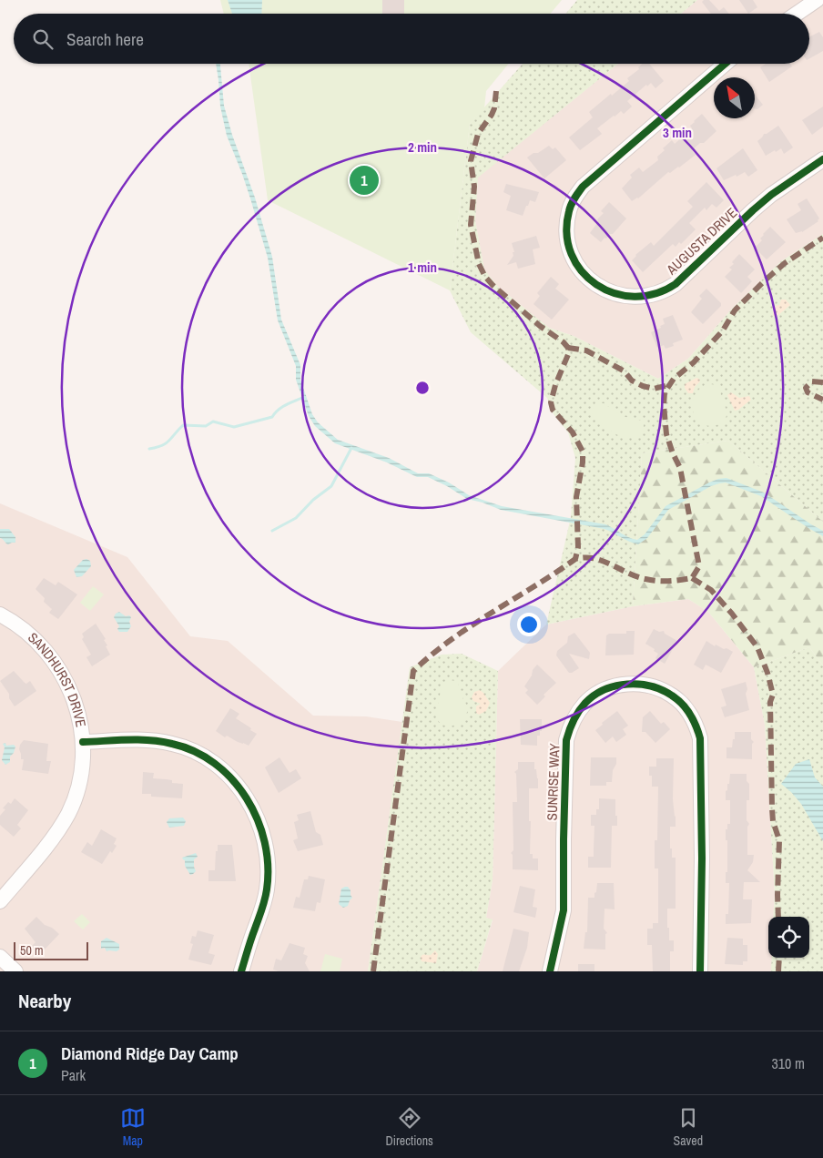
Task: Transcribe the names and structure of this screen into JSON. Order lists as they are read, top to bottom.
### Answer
{
  "streets": {
    "street": ["AUGUSTA DRIVE", "SANDHURST DRIVE", "SUNRISE WAY"]
  },
  "scale_bar": "50 m",
  "north": "top left",
  "page": {
    "search": "Search here",
    "pins": "1",
    "scale": "50 m",
    "heading": "Nearby",
    "list": [
      {
        "mark": "1",
        "name": "Diamond Ridge Day Camp",
        "note": "Park",
        "value": "310 m"
      }
    ],
    "nav": ["Map", "Directions", "Saved"]
  },
  "rings": ["3 min", "2 min", "1 min"]
}
